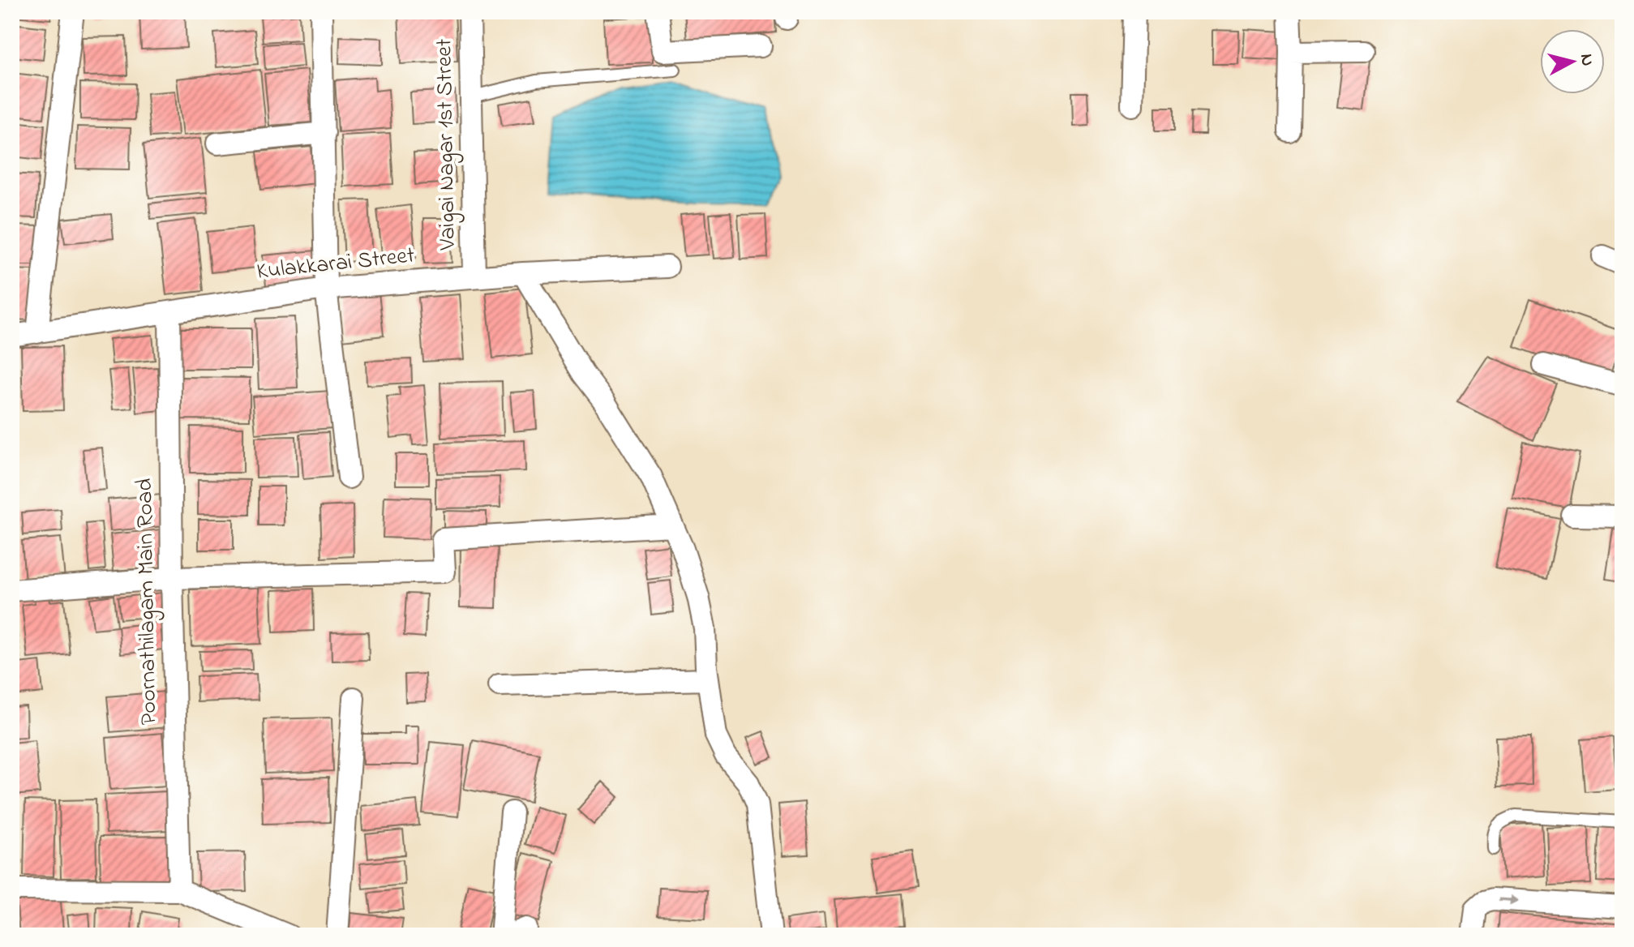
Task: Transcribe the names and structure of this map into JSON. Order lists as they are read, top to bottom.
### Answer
{
  "streets": {
    "street": ["Vaigai Nagar 1st Street", "Kulakkarai Street", "Poornathilagam Main Road"]
  },
  "crossings": [
    ["Vaigai Nagar 1st Street", "Kulakkarai Street"],
    ["Kulakkarai Street", "Poornathilagam Main Road"]
  ],
  "north": "right"
}
